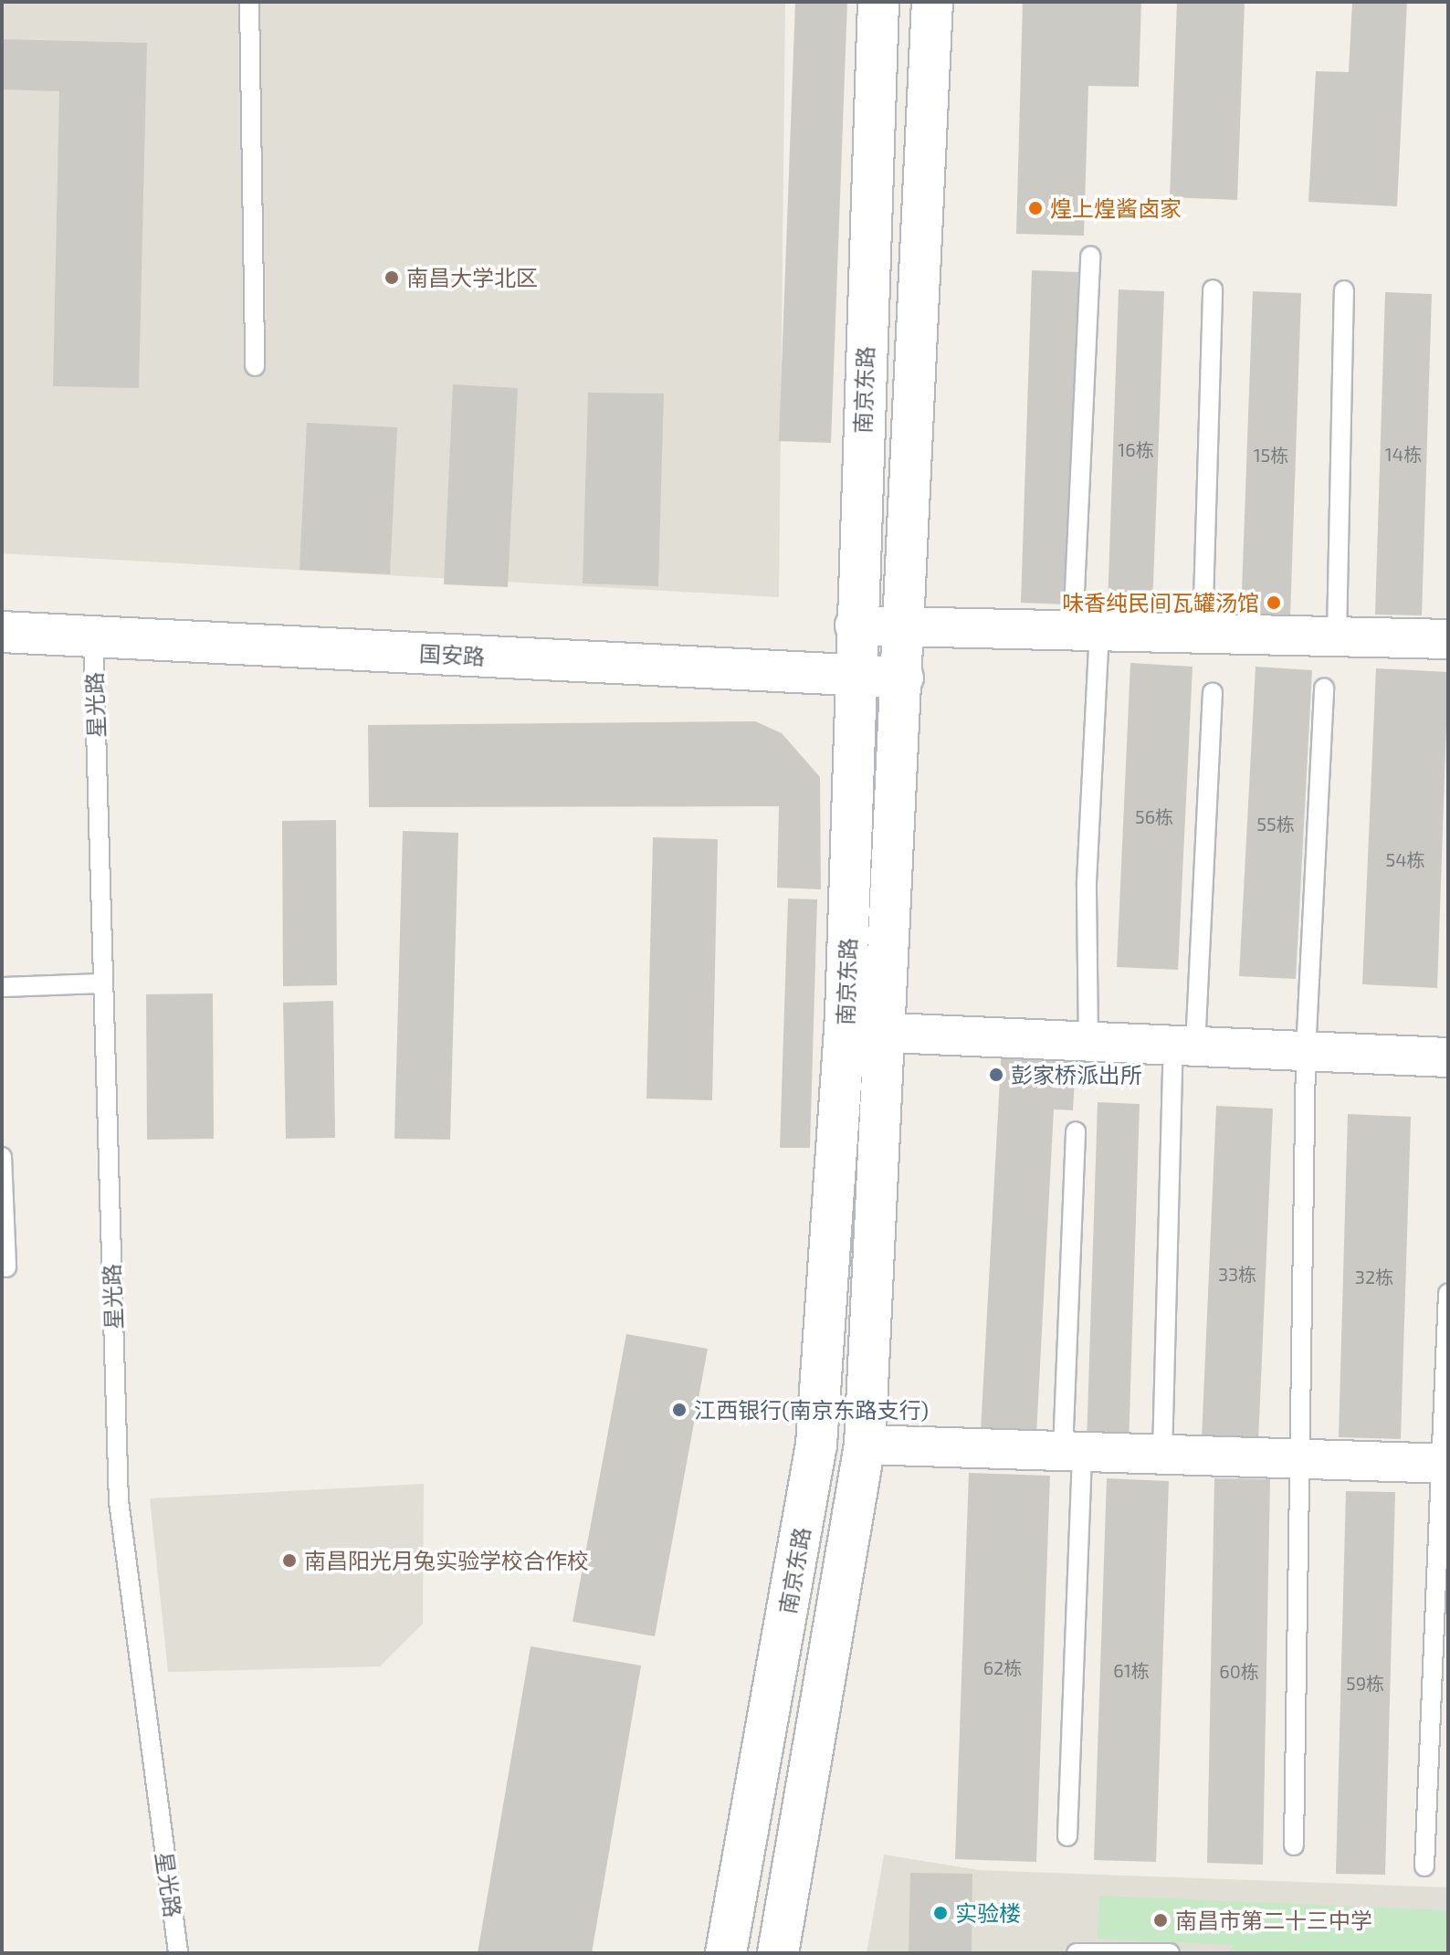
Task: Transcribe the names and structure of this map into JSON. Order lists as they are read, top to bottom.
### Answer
{
  "streets": {
    "main road": ["南京东路", "国安路"],
    "lane": ["星光路"]
  },
  "crossings": [
    ["南京东路", "国安路"],
    ["国安路", "星光路"]
  ],
  "places": [
    "煌上煌酱卤家",
    "南昌大学北区",
    "味香纯民间瓦罐汤馆",
    "彭家桥派出所",
    "江西银行(南京东路支行)",
    "南昌阳光月兔实验学校合作校",
    "实验楼",
    "南昌市第二十三中学"
  ],
  "house_numbers": [
    "16栋",
    "14栋",
    "15栋",
    "56栋",
    "55栋",
    "54栋",
    "33栋",
    "32栋",
    "62栋",
    "61栋",
    "60栋",
    "59栋"
  ]
}
